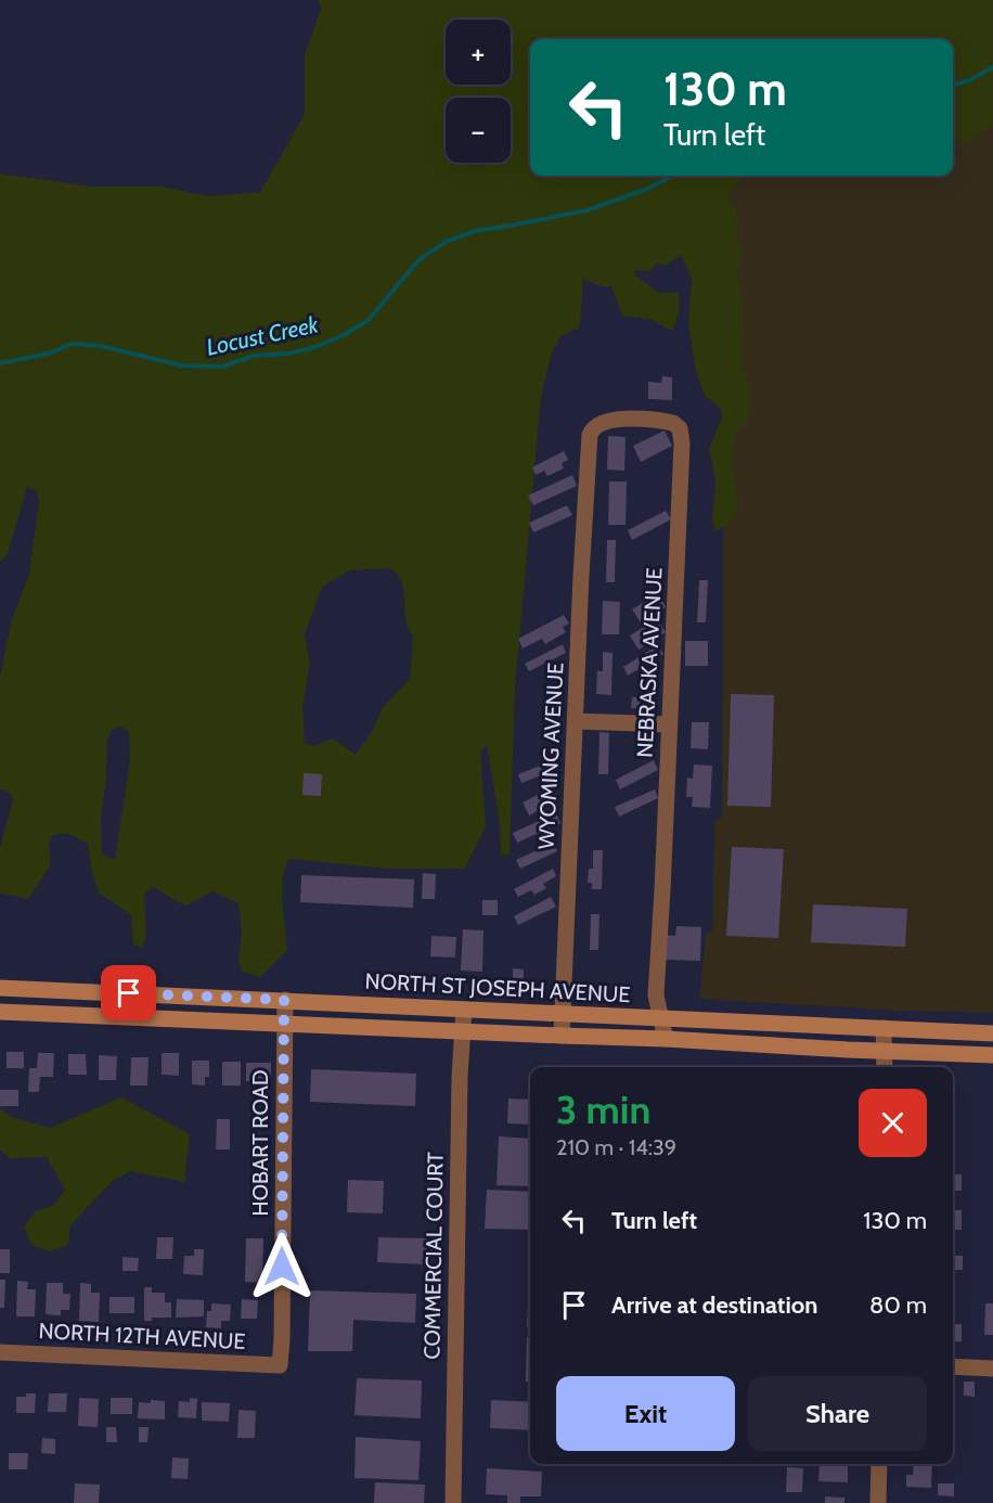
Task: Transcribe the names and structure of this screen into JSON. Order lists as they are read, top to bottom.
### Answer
{
  "streets": {
    "main road": ["NORTH ST JOSEPH AVENUE"],
    "street": [
      "NEBRASKA AVENUE",
      "WYOMING AVENUE",
      "HOBART ROAD",
      "COMMERCIAL COURT",
      "NORTH 12TH AVENUE"
    ]
  },
  "crossings": [
    ["NEBRASKA AVENUE", "WYOMING AVENUE"],
    ["NEBRASKA AVENUE", "NORTH ST JOSEPH AVENUE"],
    ["WYOMING AVENUE", "NORTH ST JOSEPH AVENUE"],
    ["NORTH ST JOSEPH AVENUE", "HOBART ROAD"],
    ["NORTH ST JOSEPH AVENUE", "COMMERCIAL COURT"],
    ["HOBART ROAD", "NORTH 12TH AVENUE"]
  ],
  "water": ["Locust Creek"],
  "page": {
    "map_buttons": ["+", "−"],
    "turn": ["130 m", "Turn left"],
    "heading": ["3 min", "210 m · 14:39"],
    "list": [
      {
        "name": "Turn left",
        "value": "130 m"
      },
      {
        "name": "Arrive at destination",
        "value": "80 m"
      }
    ],
    "buttons": ["Exit", "Share"]
  }
}
